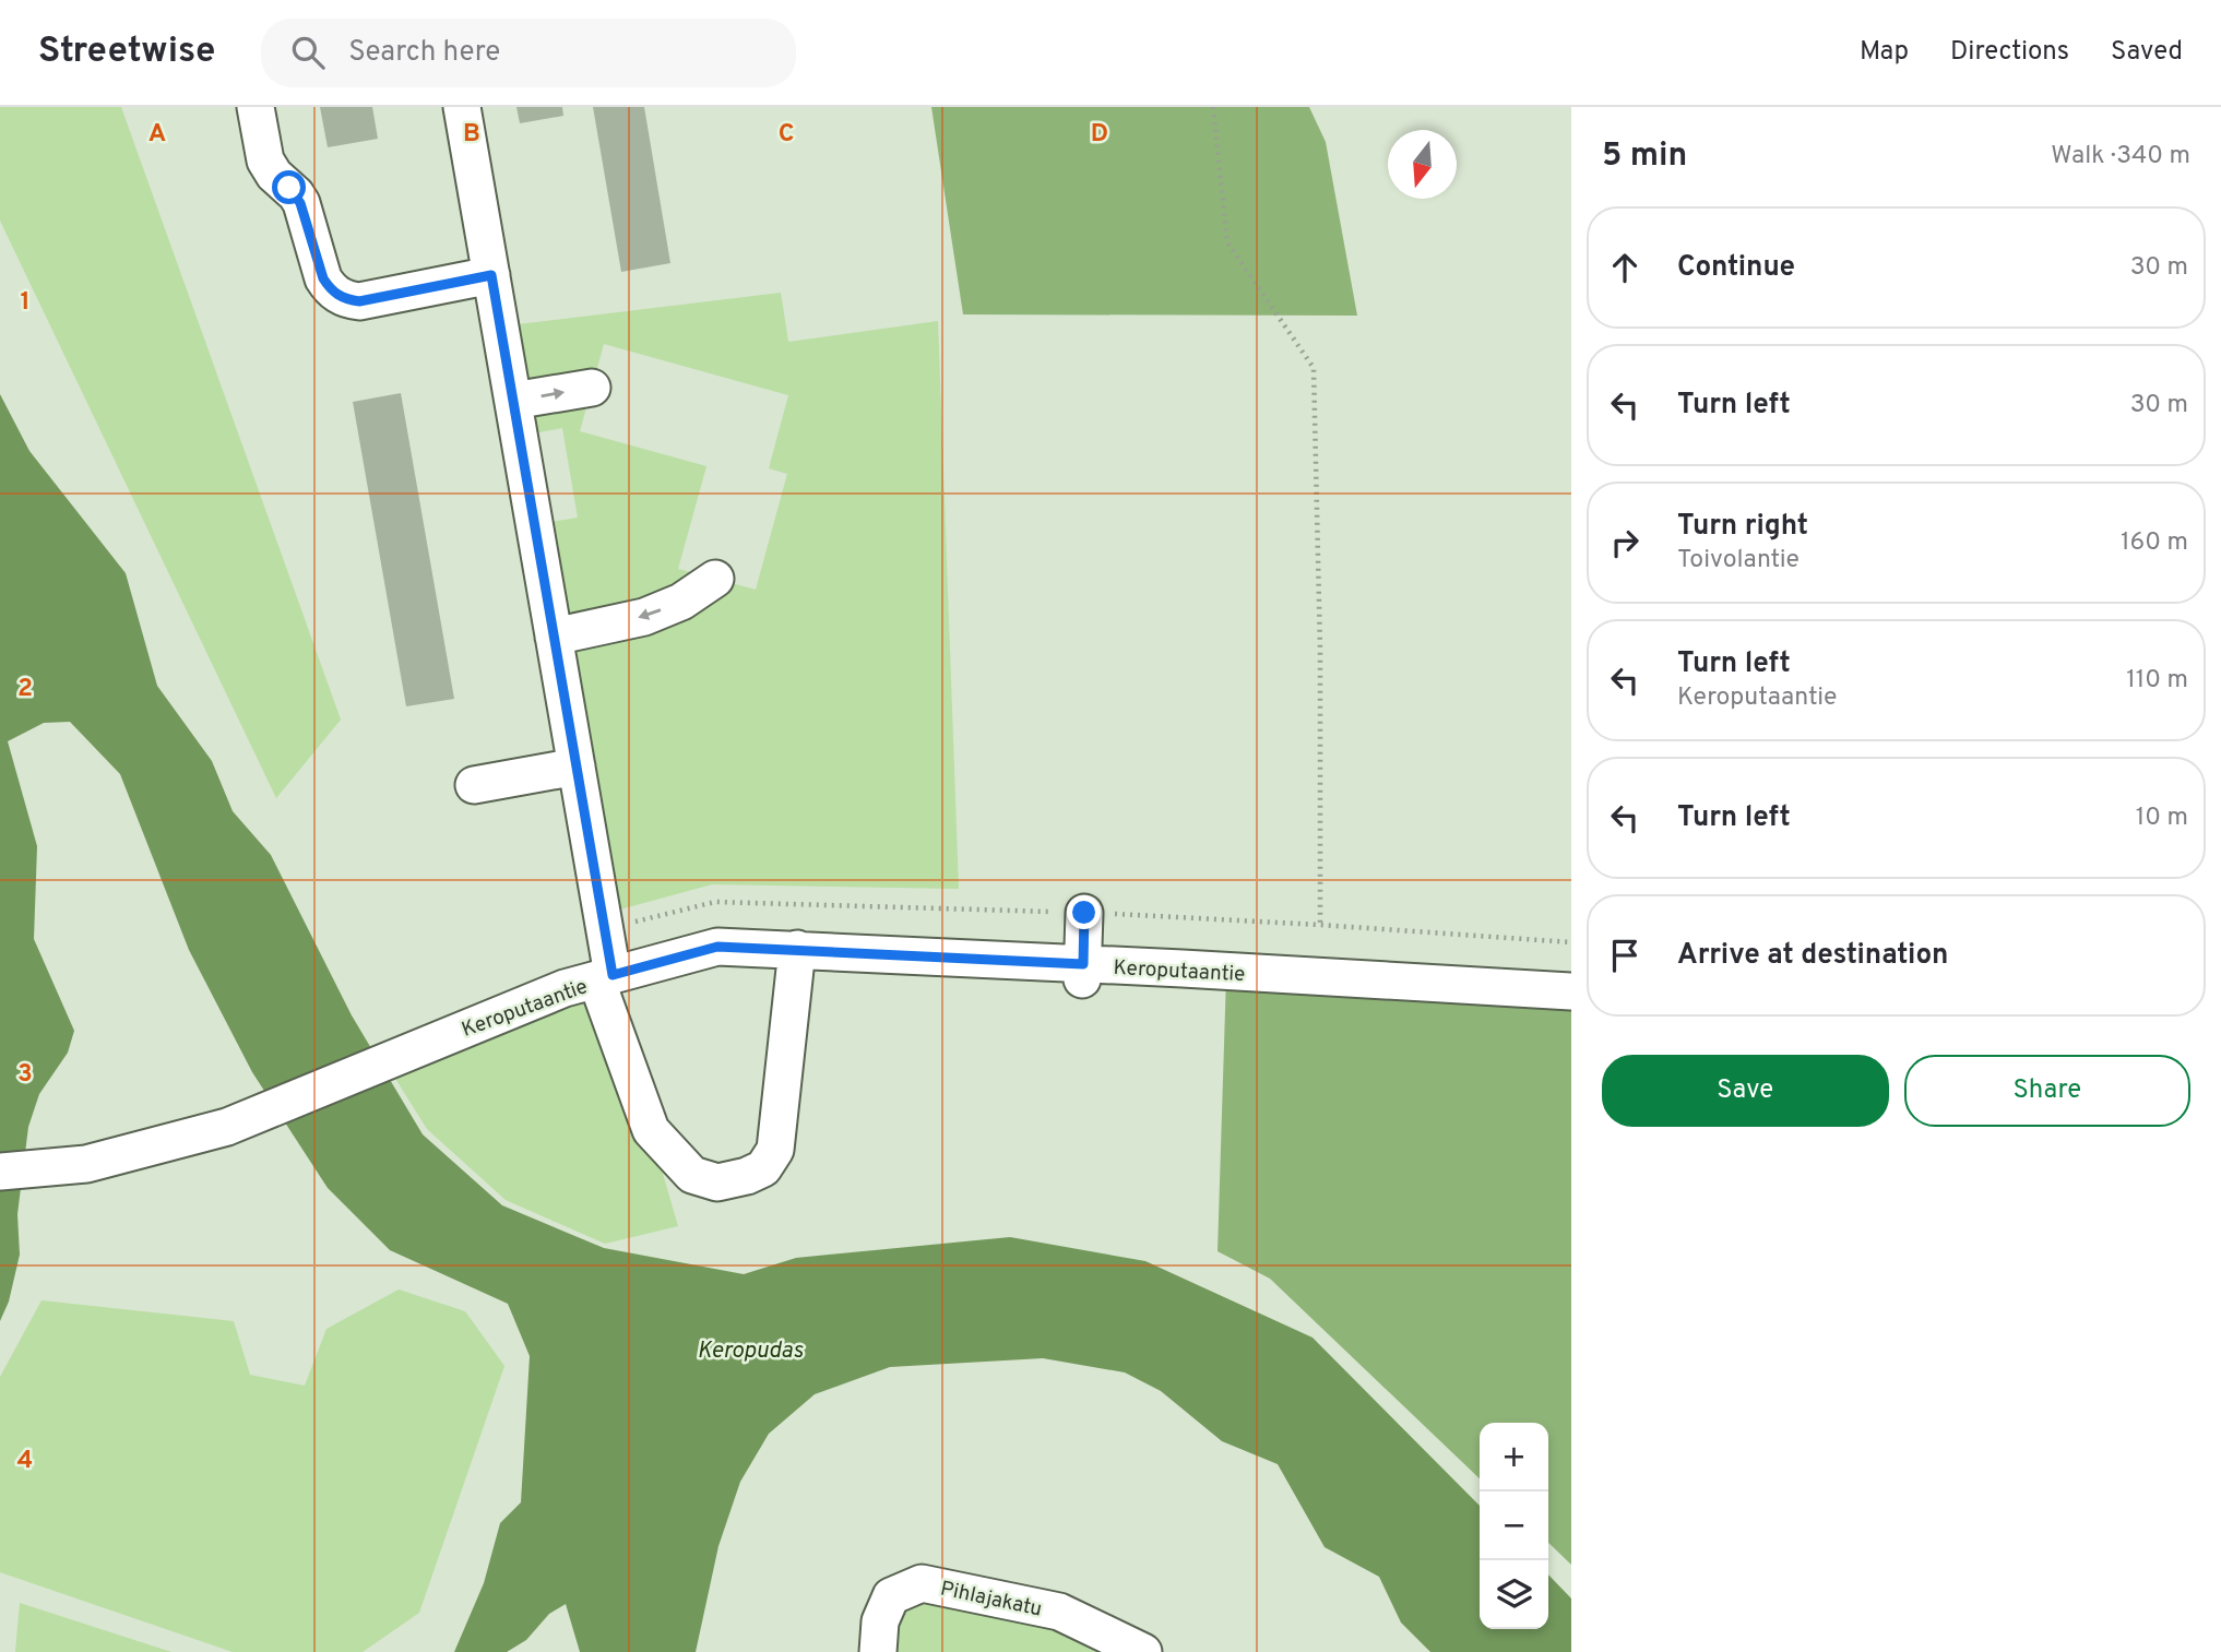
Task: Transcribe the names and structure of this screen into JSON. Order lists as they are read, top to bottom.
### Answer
{
  "streets": {
    "street": ["Keroputaantie", "Pihlajakatu"]
  },
  "water": ["Keropudas"],
  "north": "bottom",
  "page": {
    "header": "Streetwise",
    "search": "Search here",
    "nav": ["Map", "Directions", "Saved"],
    "heading": ["5 min", "Walk · 340 m"],
    "list": [
      ["Continue", "30 m"],
      ["Turn left", "30 m"],
      ["Turn right", "Toivolantie", "160 m"],
      ["Turn left", "Keroputaantie", "110 m"],
      ["Turn left", "10 m"],
      "Arrive at destination"
    ],
    "buttons": ["Save", "Share"],
    "map_buttons": ["+", "−"]
  },
  "grid": {
    "columns": [
      "A",
      "B",
      "C",
      "D"
    ],
    "rows": [
      "1",
      "2",
      "3",
      "4"
    ]
  }
}
